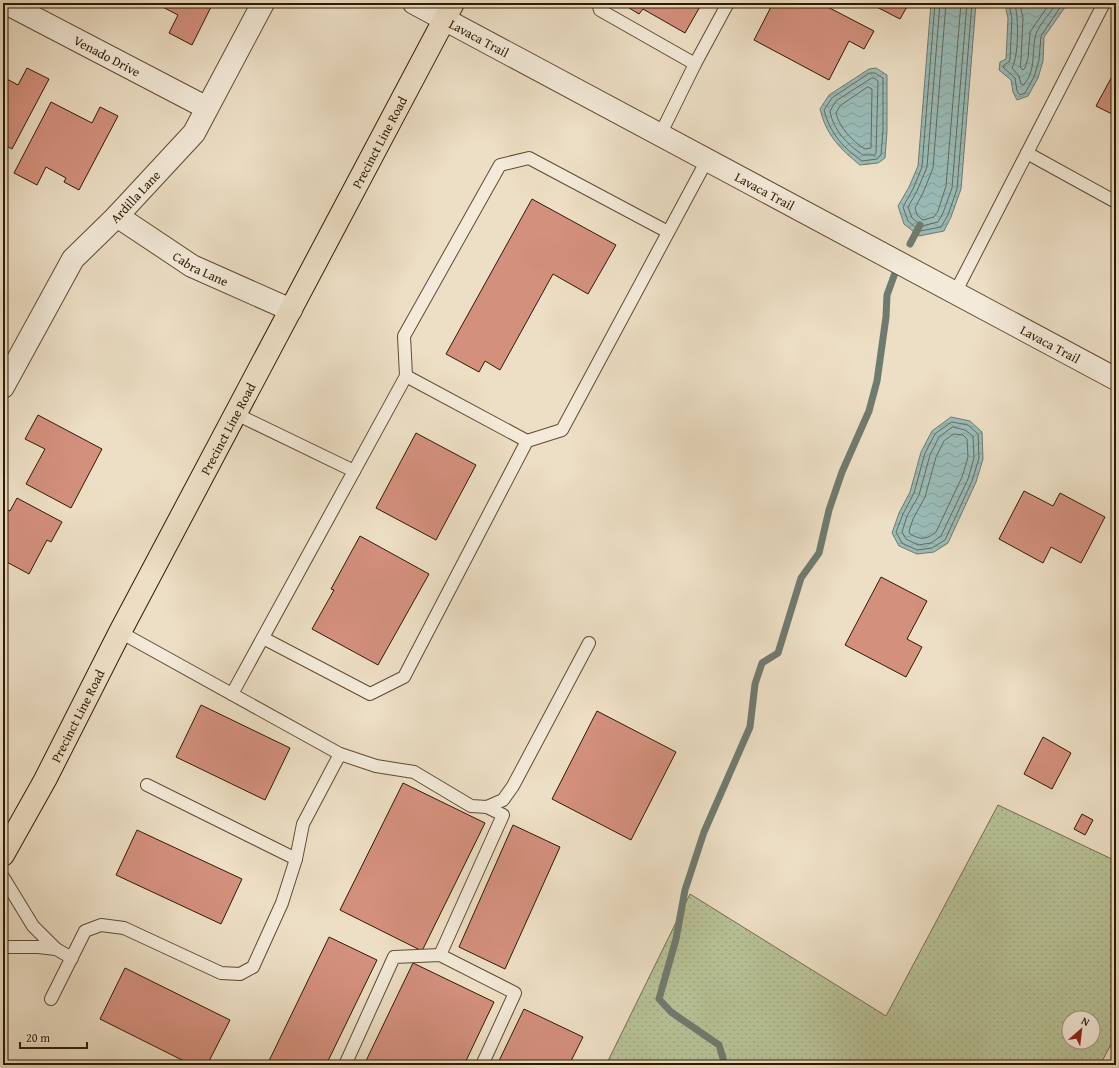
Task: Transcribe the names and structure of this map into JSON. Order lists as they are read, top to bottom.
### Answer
{
  "streets": {
    "main road": ["Precinct Line Road"],
    "street": [
      "Lavaca Trail",
      "Venado Drive",
      "Ardilla Lane",
      "Cabra Lane"
    ]
  },
  "crossings": [
    ["Lavaca Trail", "Precinct Line Road"],
    ["Venado Drive", "Ardilla Lane"],
    ["Precinct Line Road", "Cabra Lane"],
    ["Ardilla Lane", "Cabra Lane"]
  ],
  "scale_bar": "20 m",
  "north": "top right"
}
